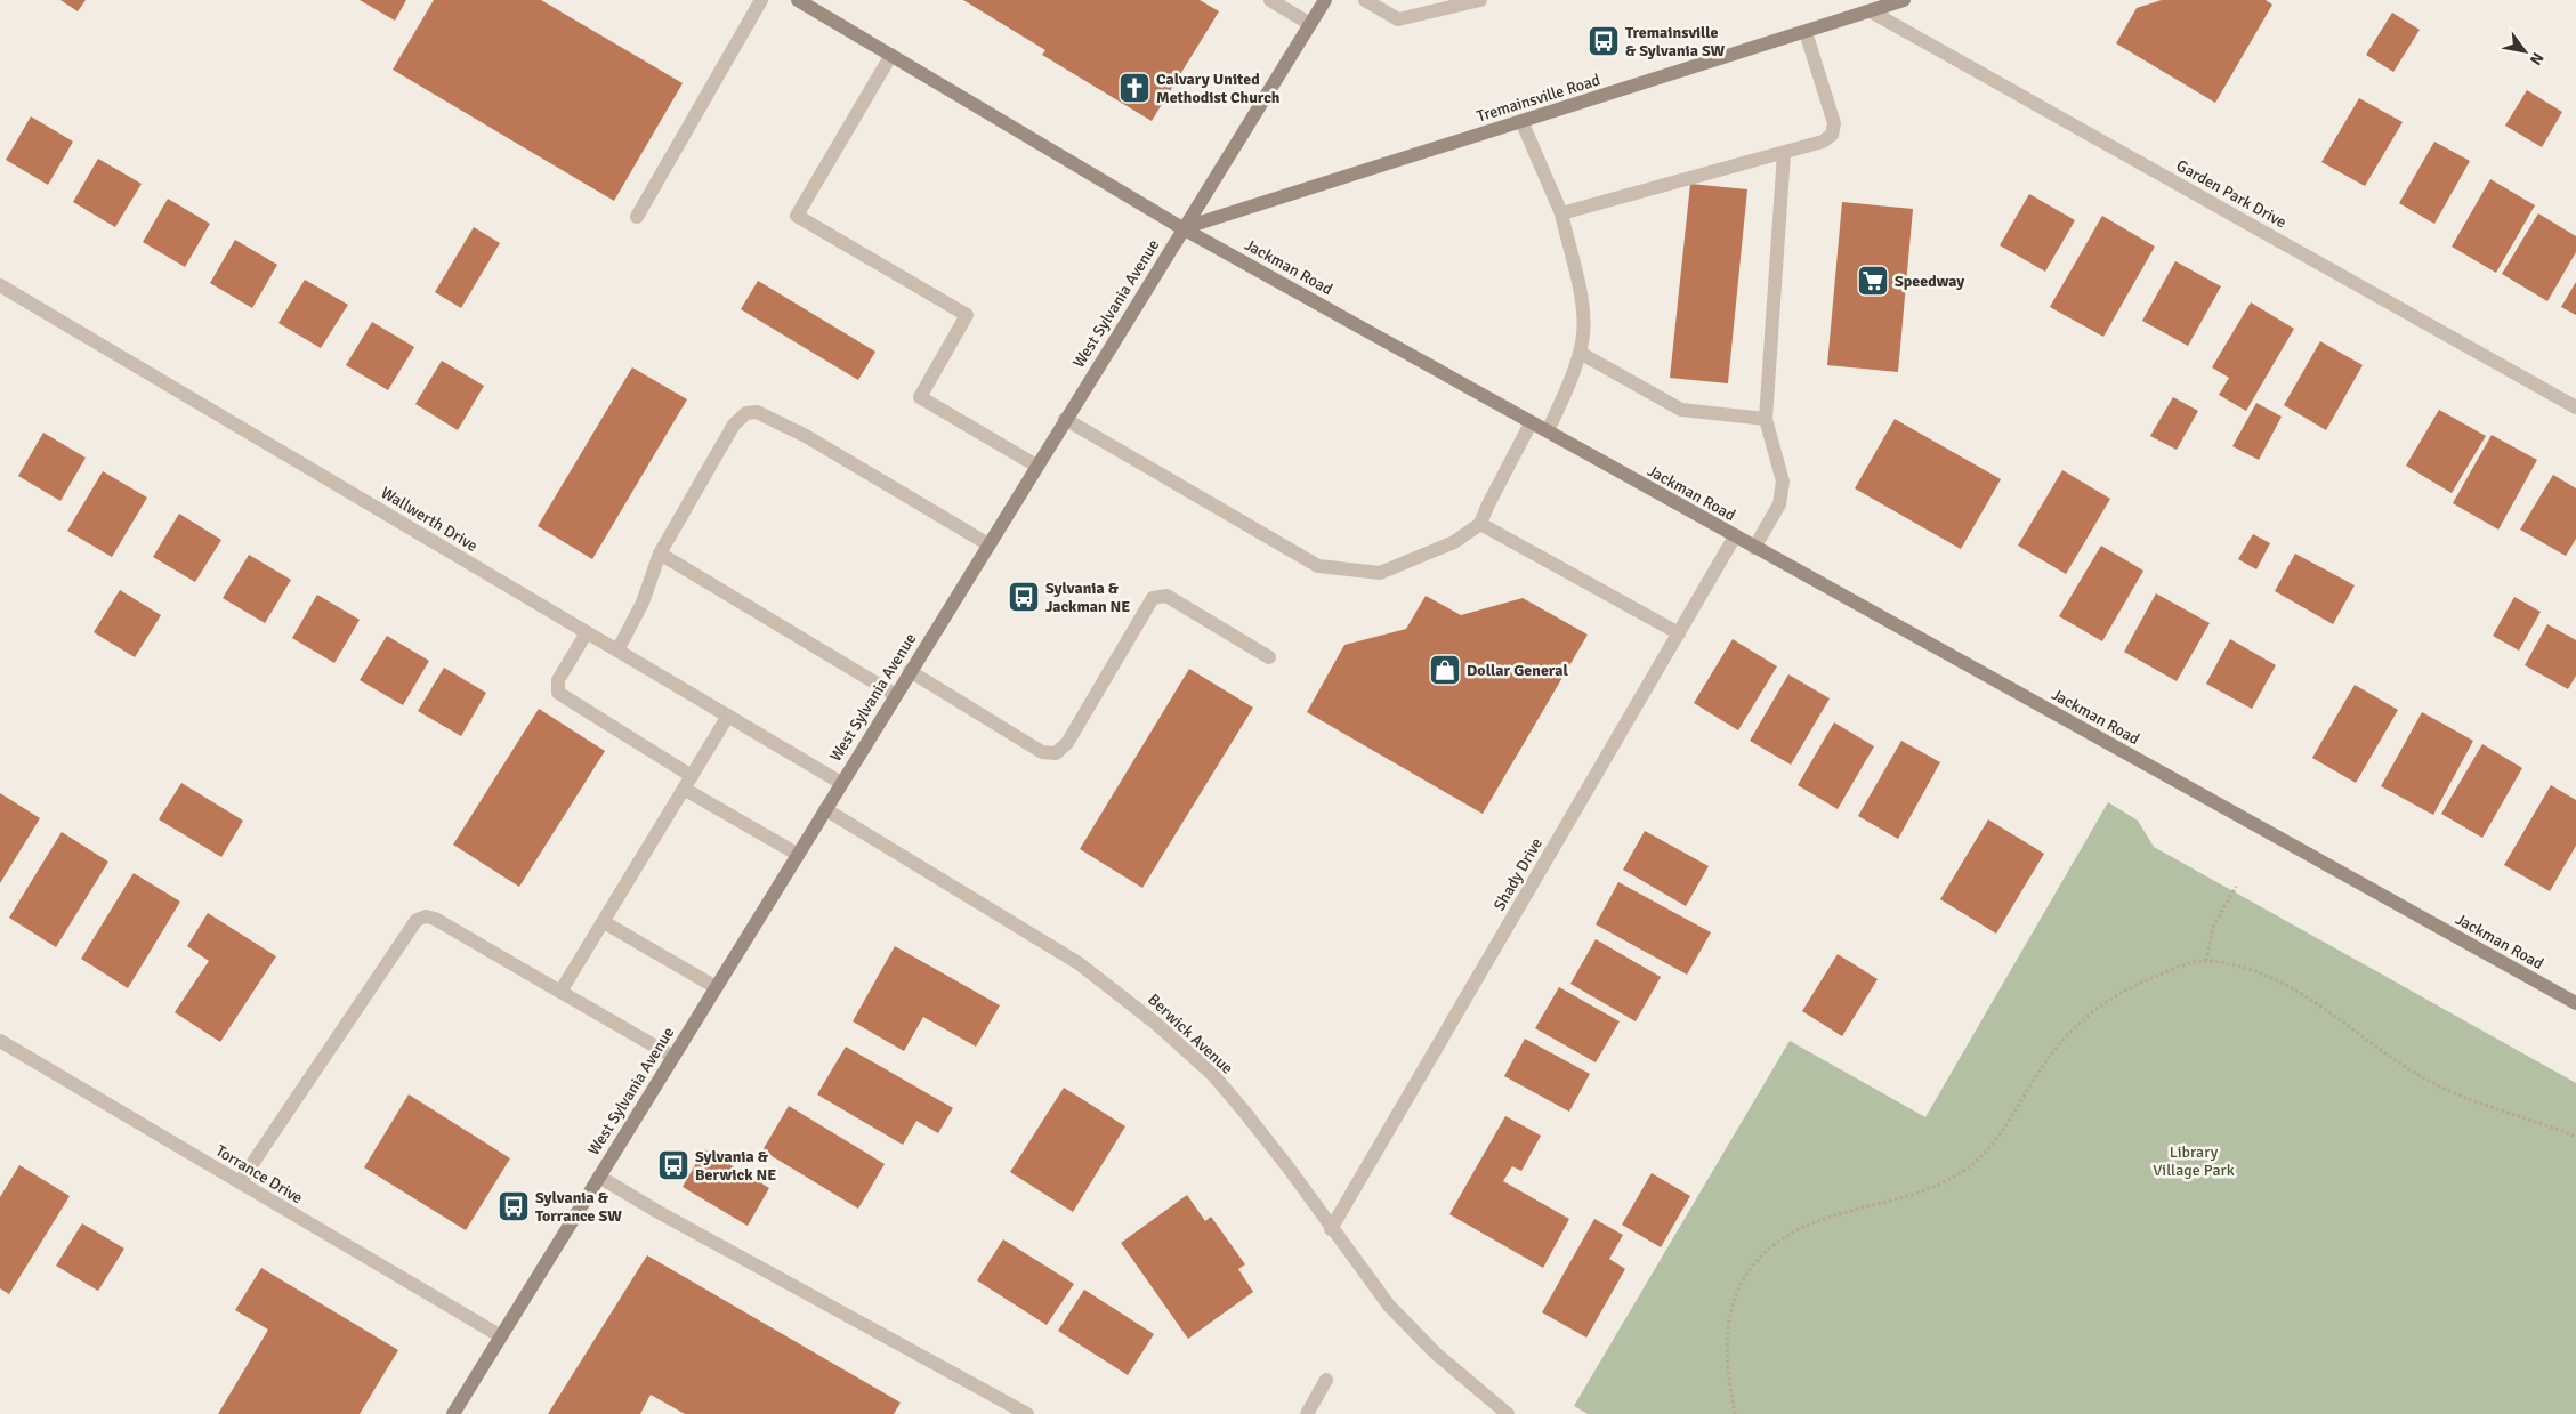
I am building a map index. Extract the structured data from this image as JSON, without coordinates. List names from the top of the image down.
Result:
{
  "streets": {
    "street": [
      "Tremainsville Road",
      "Garden Park Drive",
      "Jackman Road",
      "West Sylvania Avenue",
      "Wallwerth Drive",
      "Shady Drive",
      "Berwick Avenue",
      "Torrance Drive"
    ]
  },
  "crossings": [
    ["Tremainsville Road", "Garden Park Drive"],
    ["Tremainsville Road", "Jackman Road"],
    ["Tremainsville Road", "West Sylvania Avenue"],
    ["Jackman Road", "West Sylvania Avenue"],
    ["Jackman Road", "Shady Drive"],
    ["West Sylvania Avenue", "Wallwerth Drive"],
    ["West Sylvania Avenue", "Berwick Avenue"],
    ["West Sylvania Avenue", "Torrance Drive"],
    ["Shady Drive", "Berwick Avenue"]
  ],
  "parks": ["Library Village Park"],
  "places": {
    "bus stop": [
      "Tremainsville & Sylvania SW",
      "Sylvania & Jackman NE",
      "Sylvania & Berwick NE",
      "Sylvania & Torrance SW"
    ],
    "church": ["Calvary United Methodist Church"],
    "supermarket": ["Speedway"],
    "shop": ["Dollar General"]
  },
  "north": "bottom right"
}
